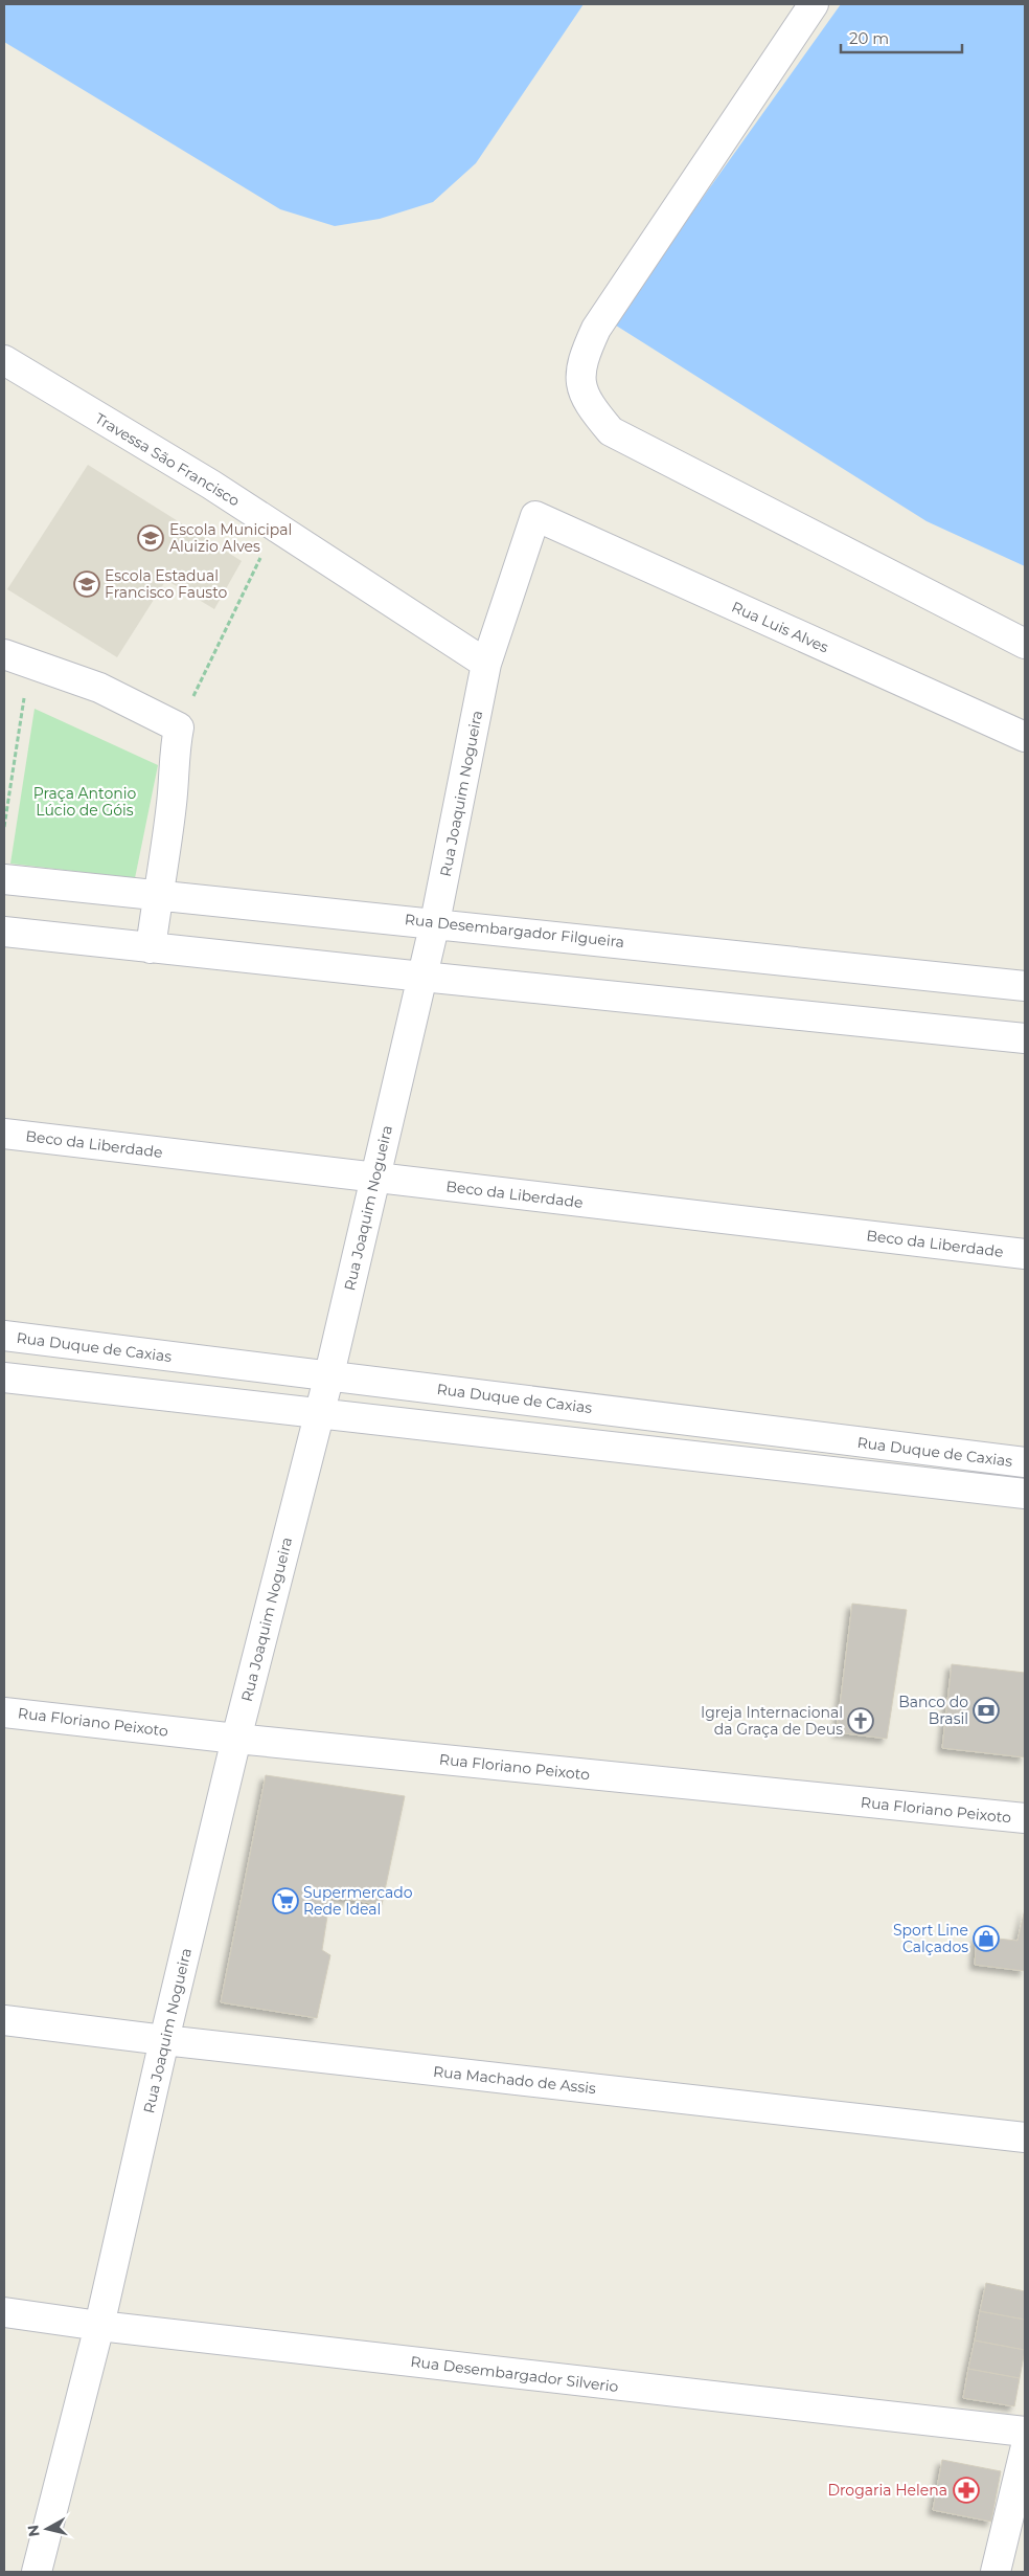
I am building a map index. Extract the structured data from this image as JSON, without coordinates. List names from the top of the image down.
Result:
{
  "streets": {
    "street": [
      "Travessa São Francisco",
      "Rua Luis Alves",
      "Rua Joaquim Nogueira",
      "Rua Desembargador Filgueira",
      "Beco da Liberdade",
      "Rua Duque de Caxias",
      "Rua Floriano Peixoto",
      "Rua Machado de Assis",
      "Rua Desembargador Silverio"
    ]
  },
  "crossings": [
    ["Travessa São Francisco", "Rua Joaquim Nogueira"],
    ["Rua Luis Alves", "Rua Joaquim Nogueira"],
    ["Rua Joaquim Nogueira", "Rua Desembargador Filgueira"],
    ["Rua Joaquim Nogueira", "Beco da Liberdade"],
    ["Rua Joaquim Nogueira", "Rua Duque de Caxias"],
    ["Rua Joaquim Nogueira", "Rua Floriano Peixoto"],
    ["Rua Joaquim Nogueira", "Rua Machado de Assis"],
    ["Rua Joaquim Nogueira", "Rua Desembargador Silverio"]
  ],
  "parks": ["Praça Antonio Lúcio de Góis"],
  "places": {
    "school or university": ["Escola Municipal Aluizio Alves", "Escola Estadual Francisco Fausto"],
    "bank": ["Banco do Brasil"],
    "church": ["Igreja Internacional da Graça de Deus"],
    "supermarket": ["Supermercado Rede Ideal"],
    "shop": ["Sport Line Calçados"],
    "pharmacy": ["Drogaria Helena"]
  },
  "scale_bar": "20 m",
  "north": "left"
}
